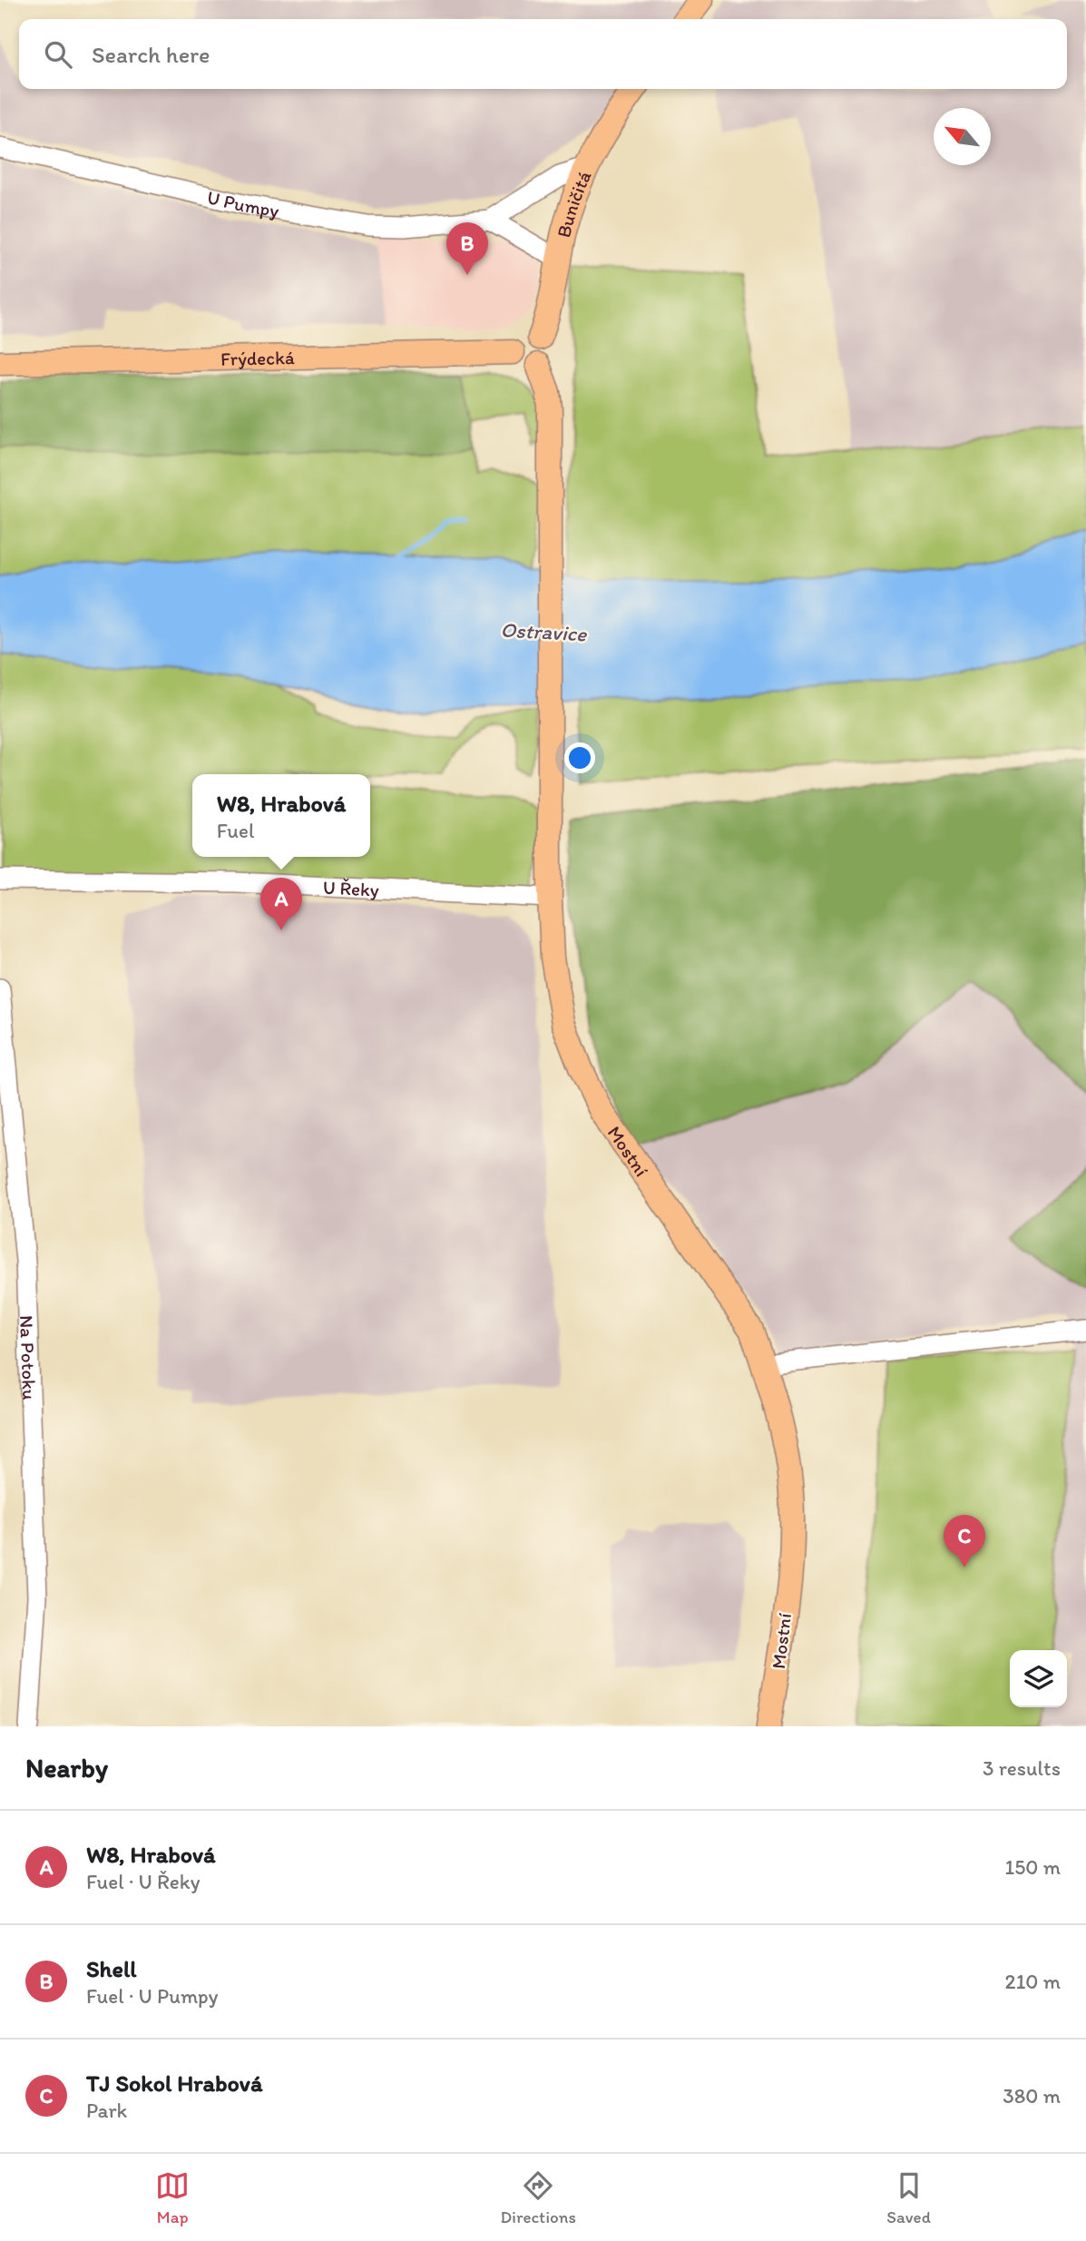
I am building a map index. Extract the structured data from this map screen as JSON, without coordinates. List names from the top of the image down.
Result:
{
  "streets": {
    "main road": ["Buničitá", "Frýdecká", "Mostní"],
    "street": ["U Pumpy", "U Řeky", "Na Potoku"]
  },
  "crossings": [
    ["U Pumpy", "Buničitá"],
    ["Buničitá", "Frýdecká"],
    ["Buničitá", "Mostní"],
    ["Frýdecká", "Mostní"],
    ["U Řeky", "Mostní"]
  ],
  "water": ["Ostravice"],
  "north": "top left",
  "page": {
    "search": "Search here",
    "pins": ["B", "A", "C"],
    "popup": ["W8, Hrabová", "Fuel"],
    "heading": ["Nearby", "3 results"],
    "list": [
      {
        "mark": "A",
        "name": "W8, Hrabová",
        "note": "Fuel · U Řeky",
        "value": "150 m"
      },
      {
        "mark": "B",
        "name": "Shell",
        "note": "Fuel · U Pumpy",
        "value": "210 m"
      },
      {
        "mark": "C",
        "name": "TJ Sokol Hrabová",
        "note": "Park",
        "value": "380 m"
      }
    ],
    "nav": ["Map", "Directions", "Saved"]
  }
}
